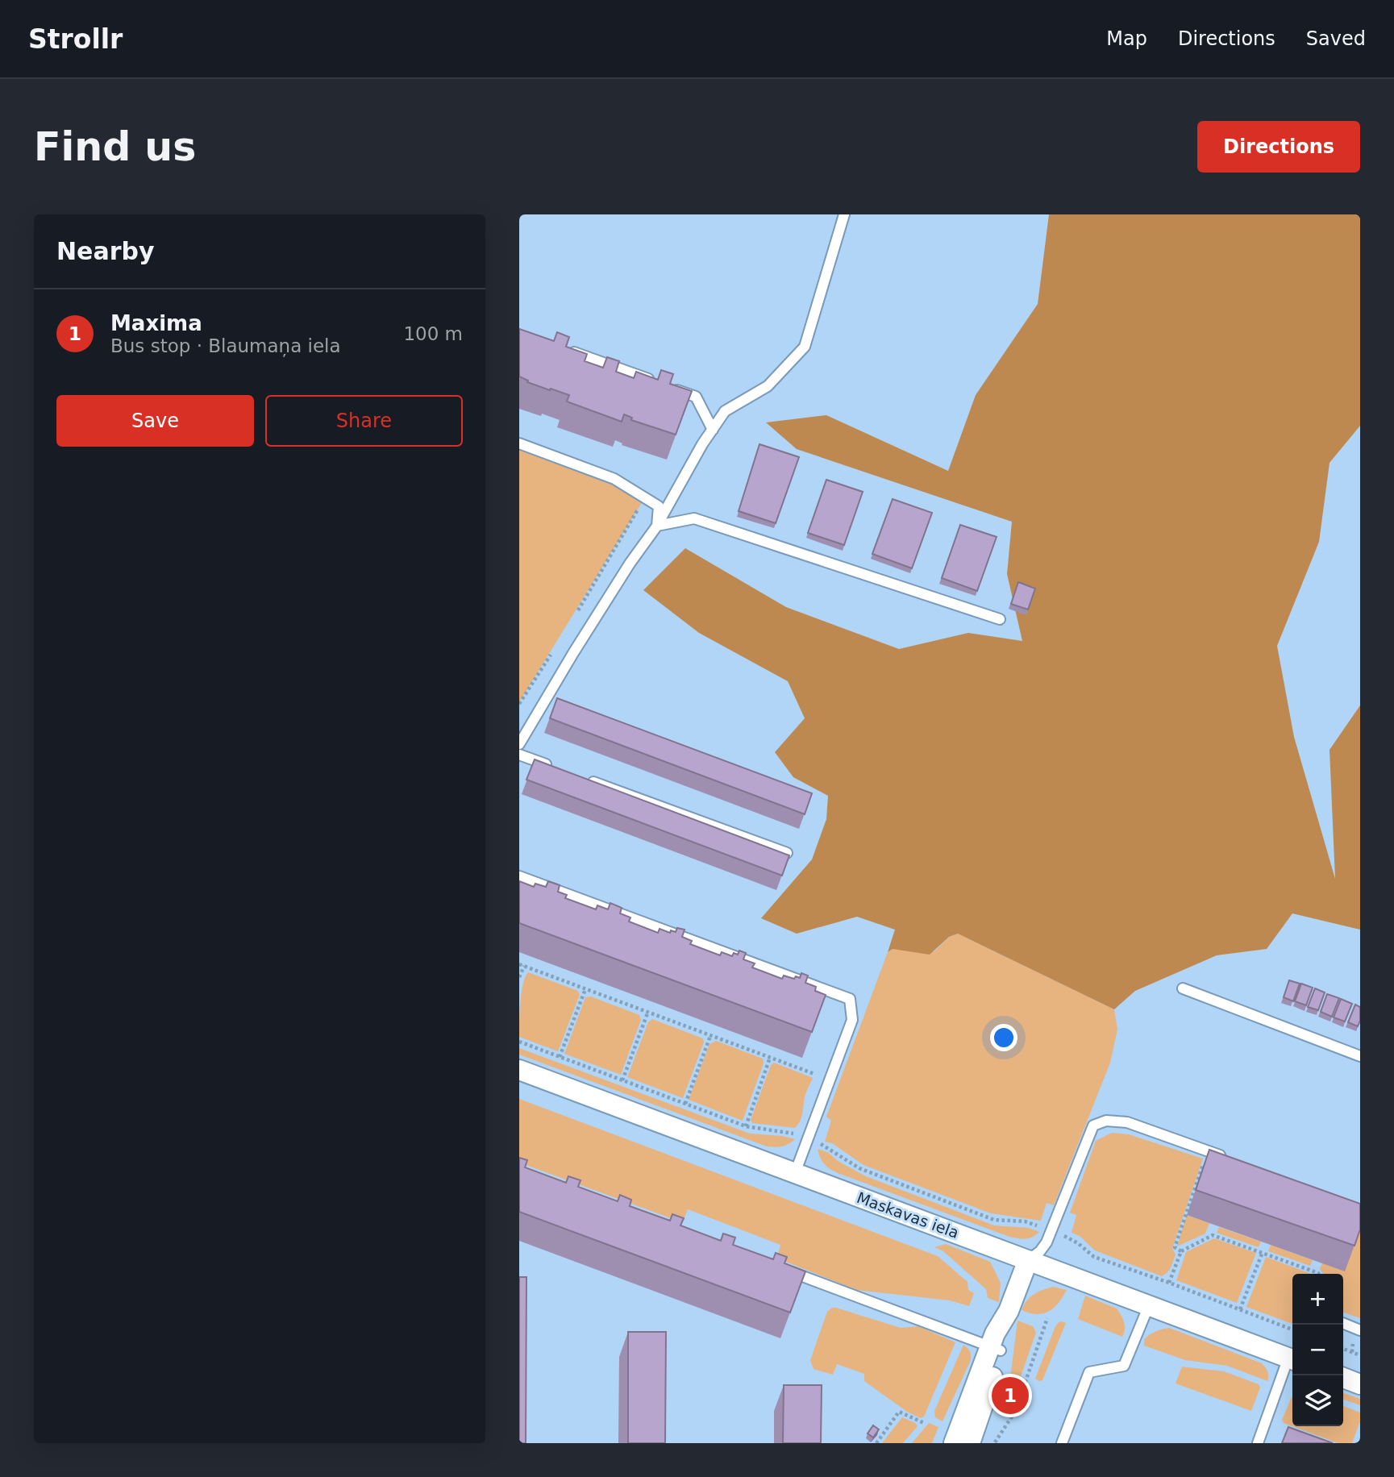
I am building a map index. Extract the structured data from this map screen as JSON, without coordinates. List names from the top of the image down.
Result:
{
  "streets": {
    "street": ["Maskavas iela"]
  },
  "page": {
    "header": "Strollr",
    "nav": ["Map", "Directions", "Saved"],
    "buttons": [
      "Directions",
      ["Save", "Share"]
    ],
    "title": "Find us",
    "heading": "Nearby",
    "list": [
      {
        "mark": "1",
        "name": "Maxima",
        "note": "Bus stop · Blaumaņa iela",
        "value": "100 m"
      }
    ],
    "map_buttons": ["+", "−"],
    "pins": "1"
  }
}
